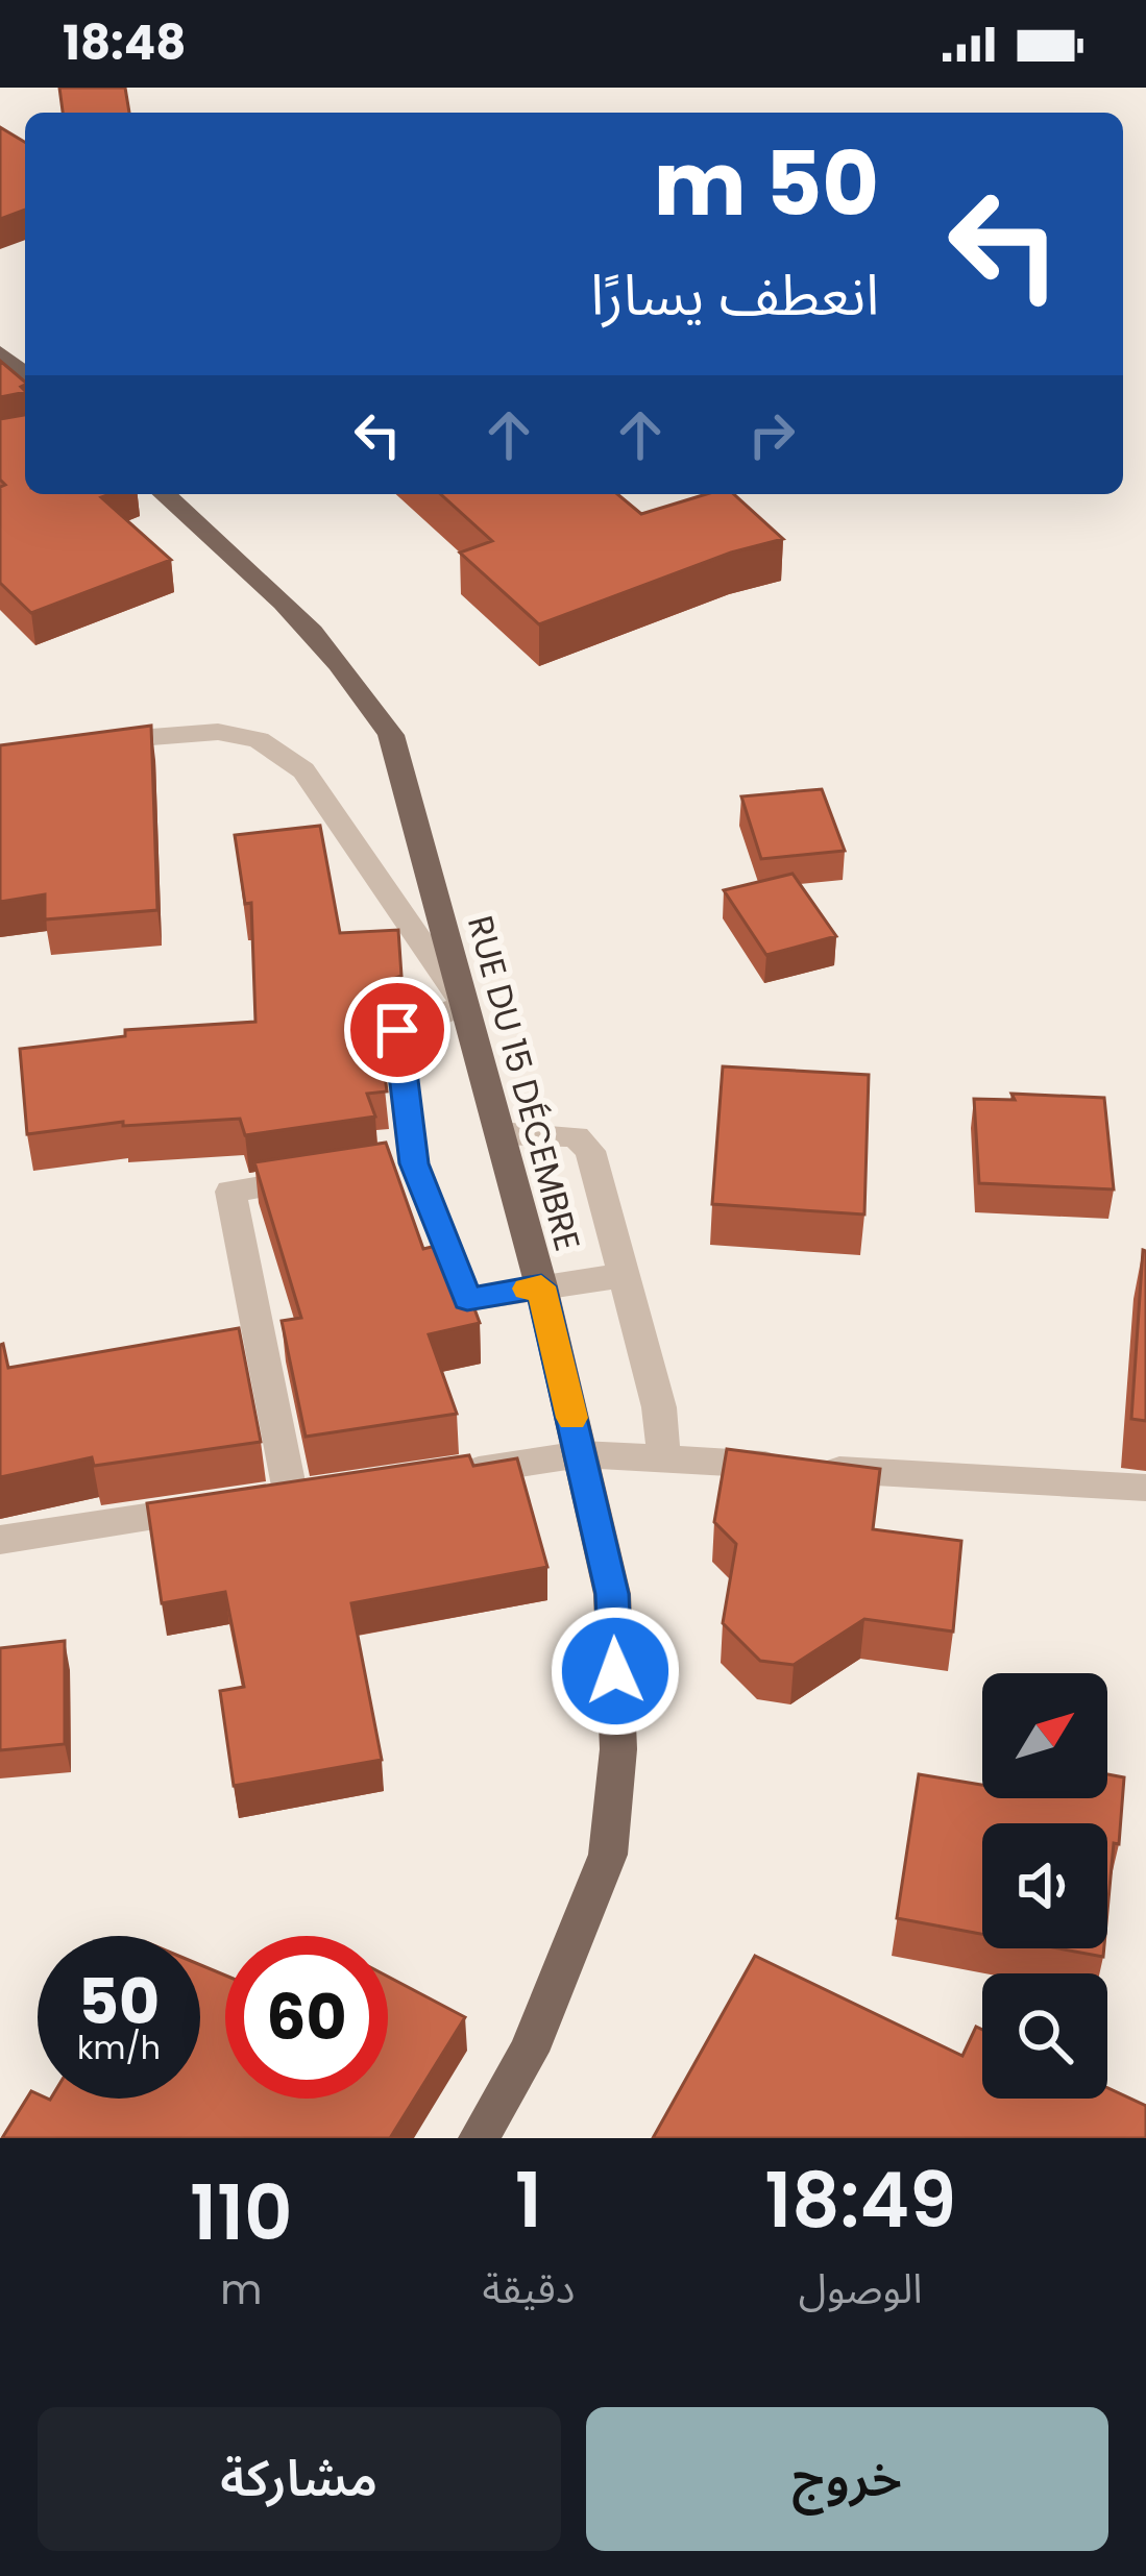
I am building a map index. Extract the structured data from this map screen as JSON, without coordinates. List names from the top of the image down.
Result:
{
  "streets": {
    "main road": ["RUE DU 15 DÉCEMBRE"]
  },
  "north": "top right",
  "page": {
    "status": "18:48",
    "turn": ["50 m", "انعطف يسارًا"],
    "speed": "50 km/h",
    "limit": "60",
    "eta": [
      "18:49",
      "الوصول",
      "1",
      "دقيقة",
      "110",
      "m"
    ],
    "buttons": ["خروج", "مشاركة"]
  }
}
